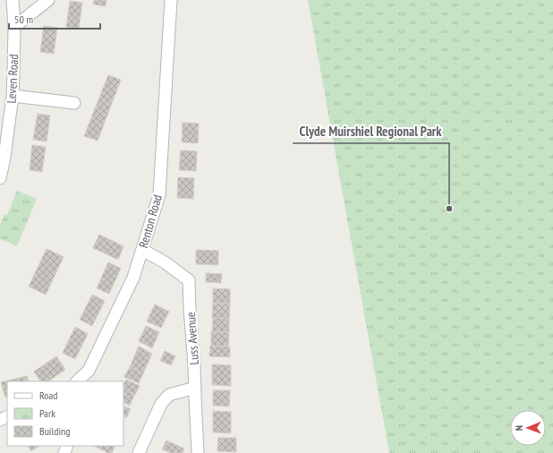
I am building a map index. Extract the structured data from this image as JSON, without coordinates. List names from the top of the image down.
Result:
{
  "streets": {
    "street": ["Leven Road", "Renton Road", "Luss Avenue"]
  },
  "crossings": [
    ["Renton Road", "Luss Avenue"]
  ],
  "places": ["Clyde Muirshiel Regional Park"],
  "legend": ["Road", "Park", "Building"],
  "scale_bar": "50 m",
  "north": "left"
}
